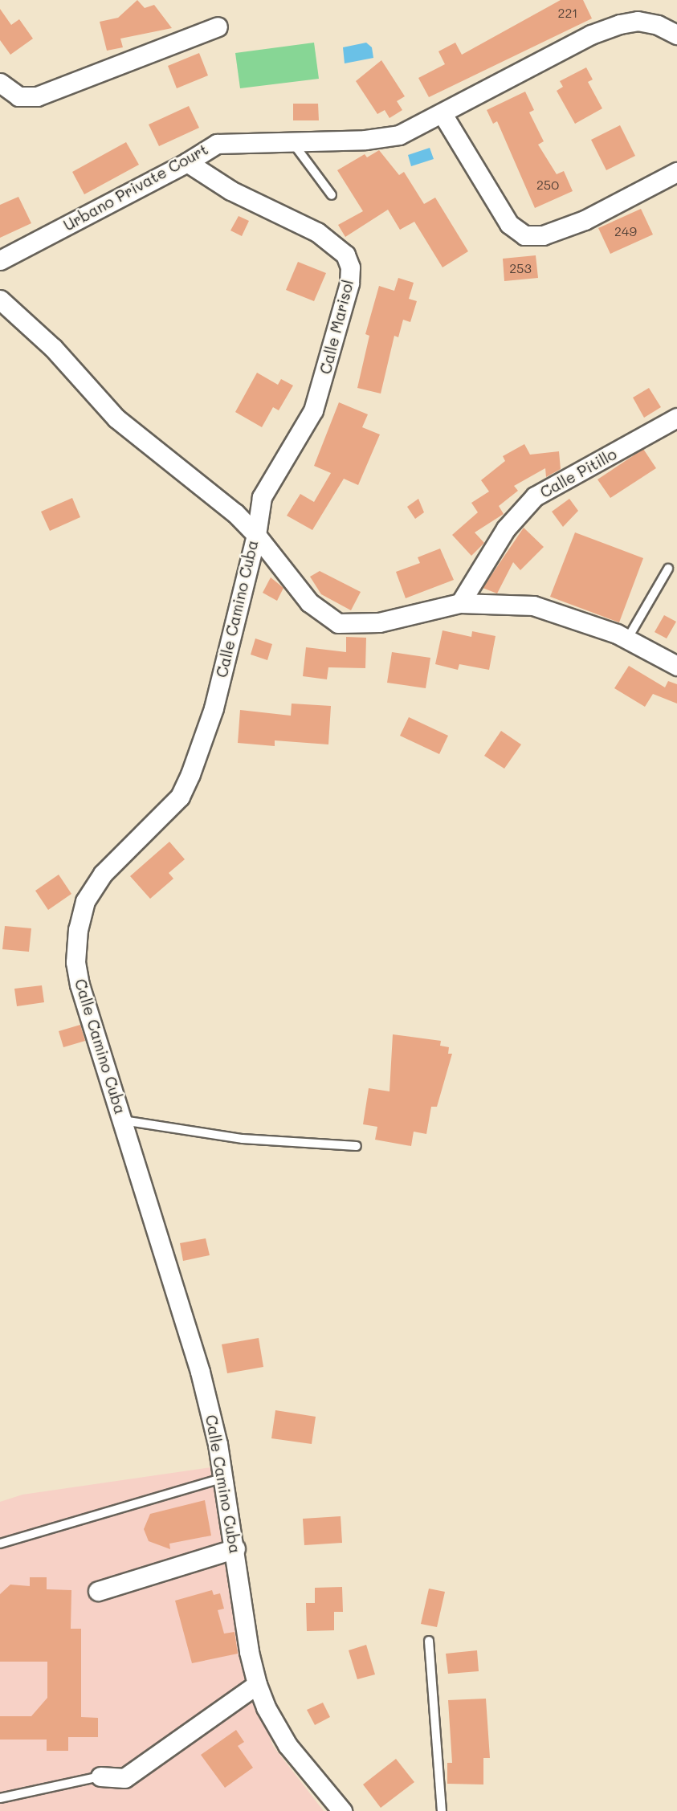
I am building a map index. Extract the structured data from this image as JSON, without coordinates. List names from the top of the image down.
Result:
{
  "streets": {
    "street": [
      "Urbano Private Court",
      "Calle Marisol",
      "Calle Pitillo",
      "Calle Camino Cuba"
    ]
  },
  "crossings": [
    ["Urbano Private Court", "Calle Marisol"],
    ["Calle Marisol", "Calle Camino Cuba"]
  ],
  "house_numbers": [
    "221",
    "250",
    "249",
    "253"
  ]
}
